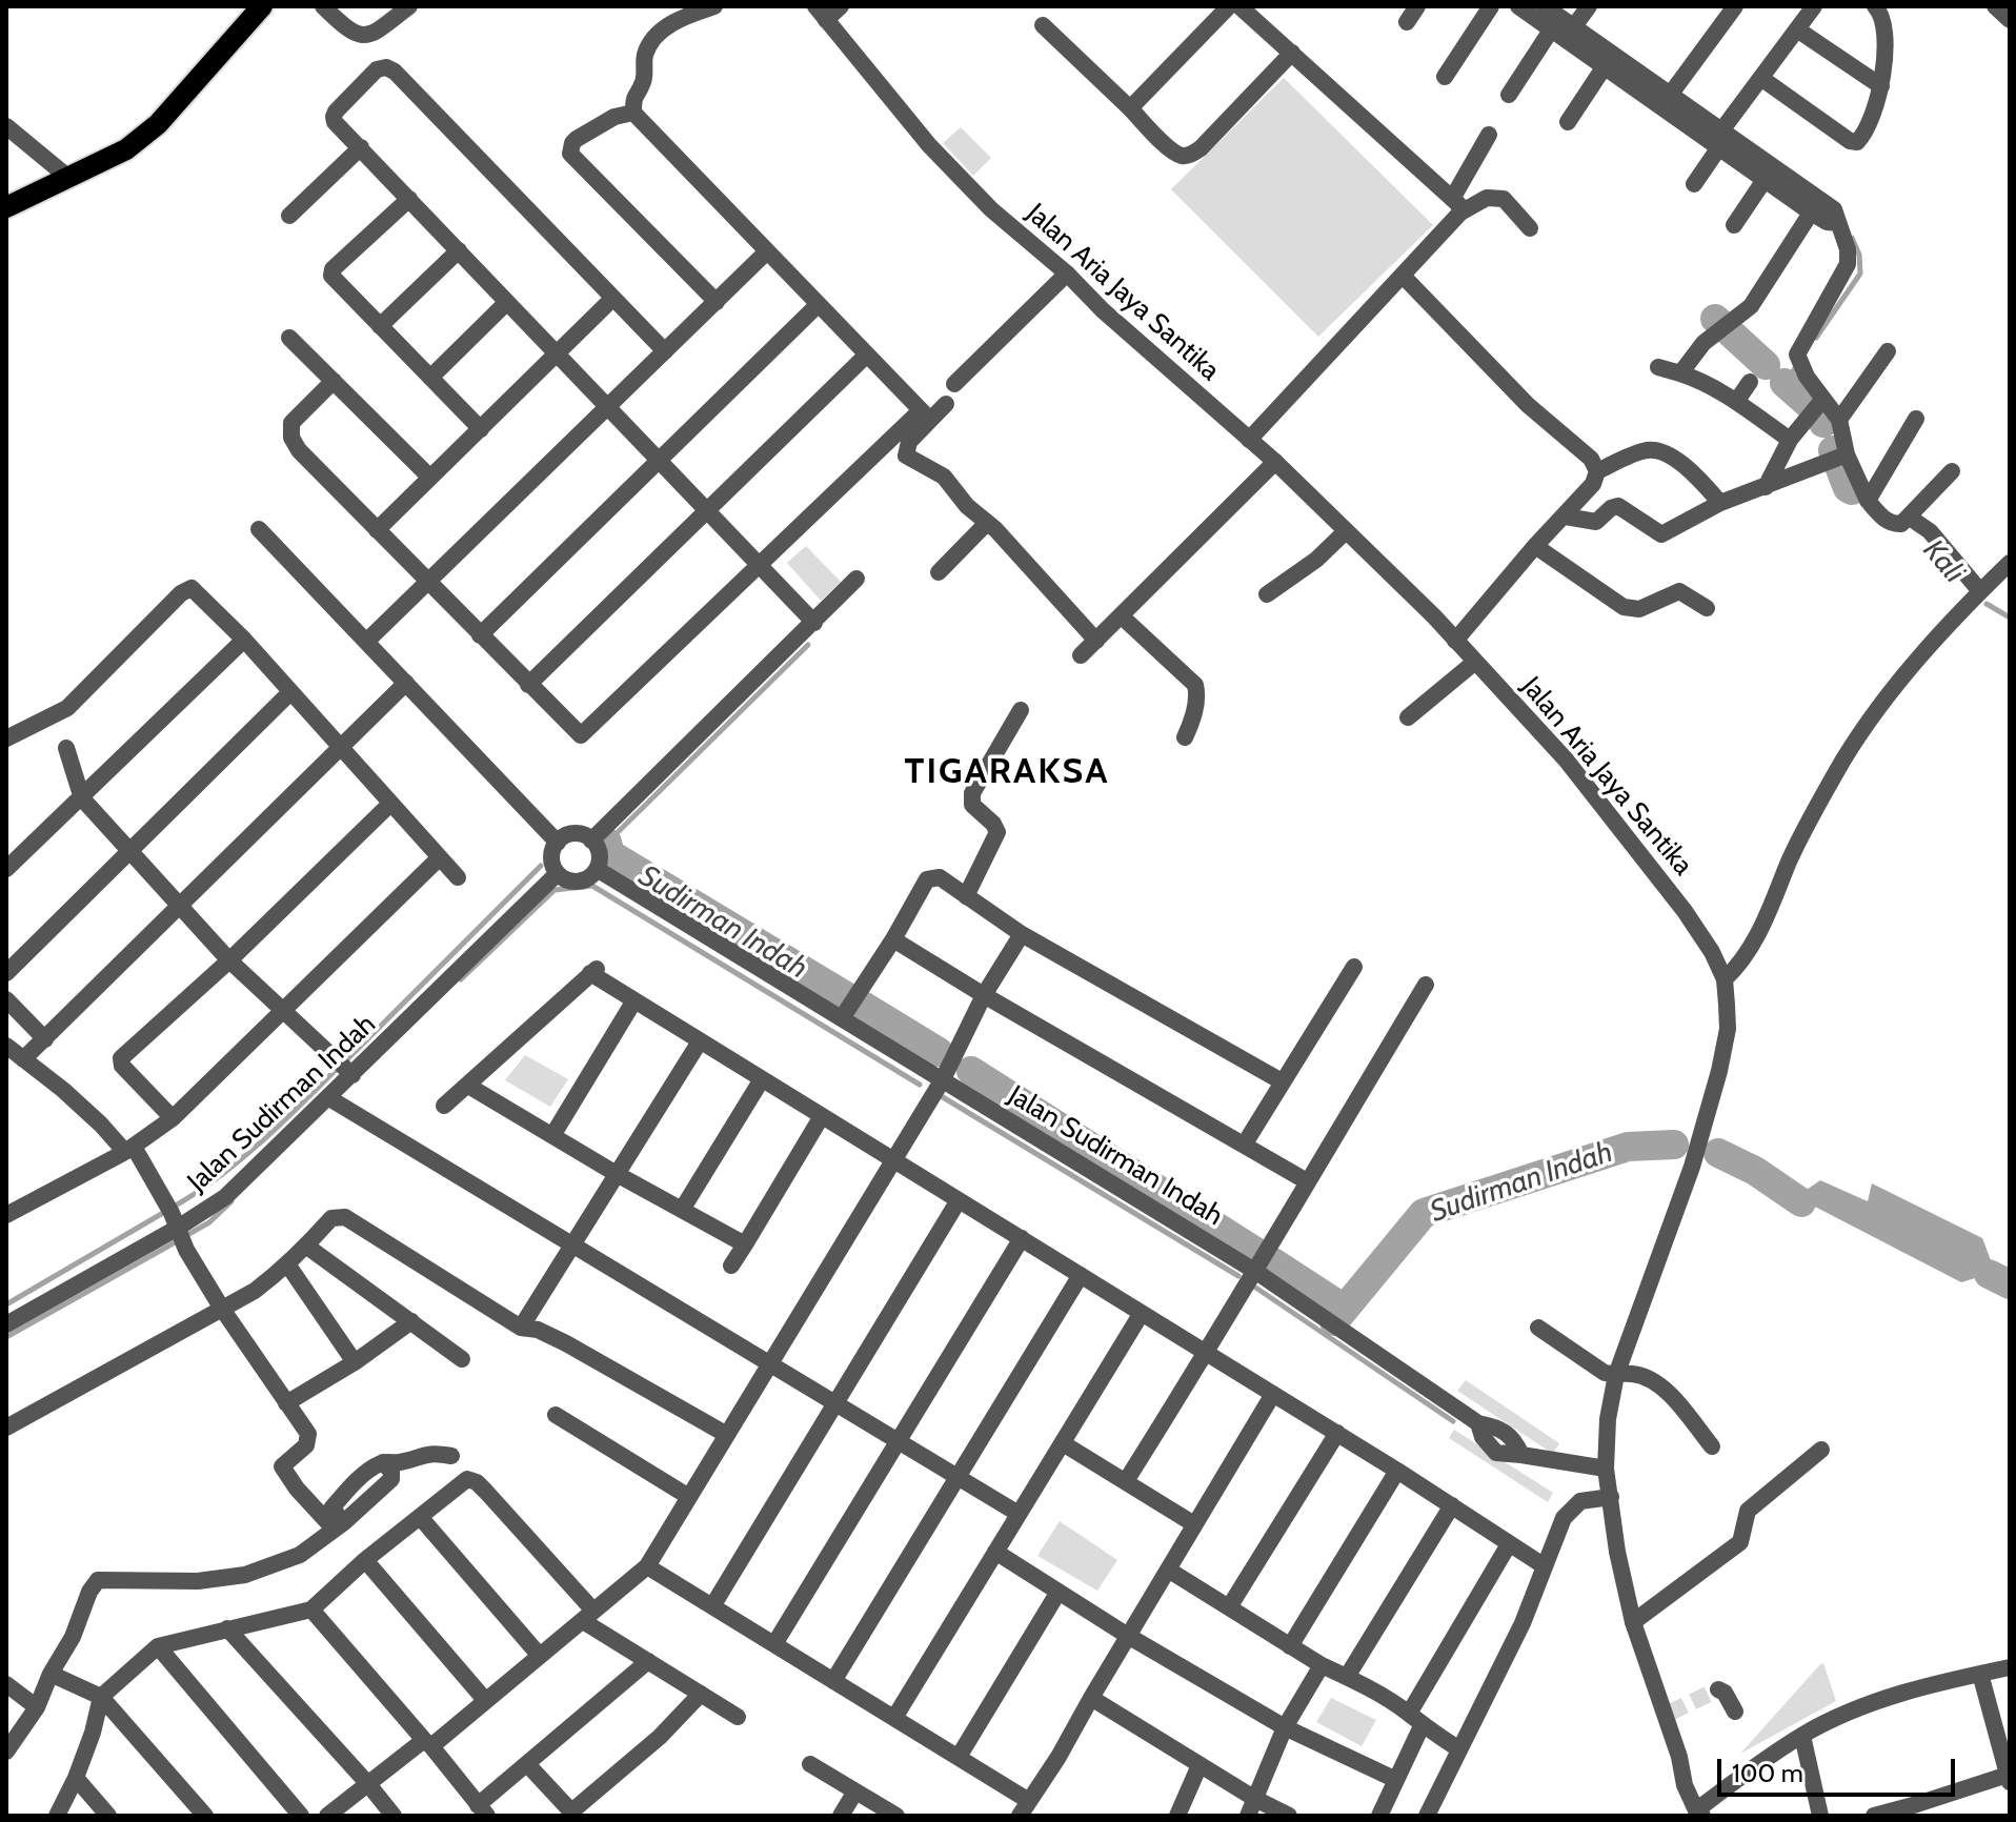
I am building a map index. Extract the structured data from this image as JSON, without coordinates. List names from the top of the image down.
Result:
{
  "streets": {
    "street": ["Jalan Aria Jaya Santika", "Jalan Sudirman Indah"]
  },
  "crossings": [
    ["Jalan Aria Jaya Santika", "Jalan Sudirman Indah"]
  ],
  "districts": ["TIGARAKSA"],
  "water": ["Kali", "Sudirman Indah"],
  "scale_bar": "100 m"
}
